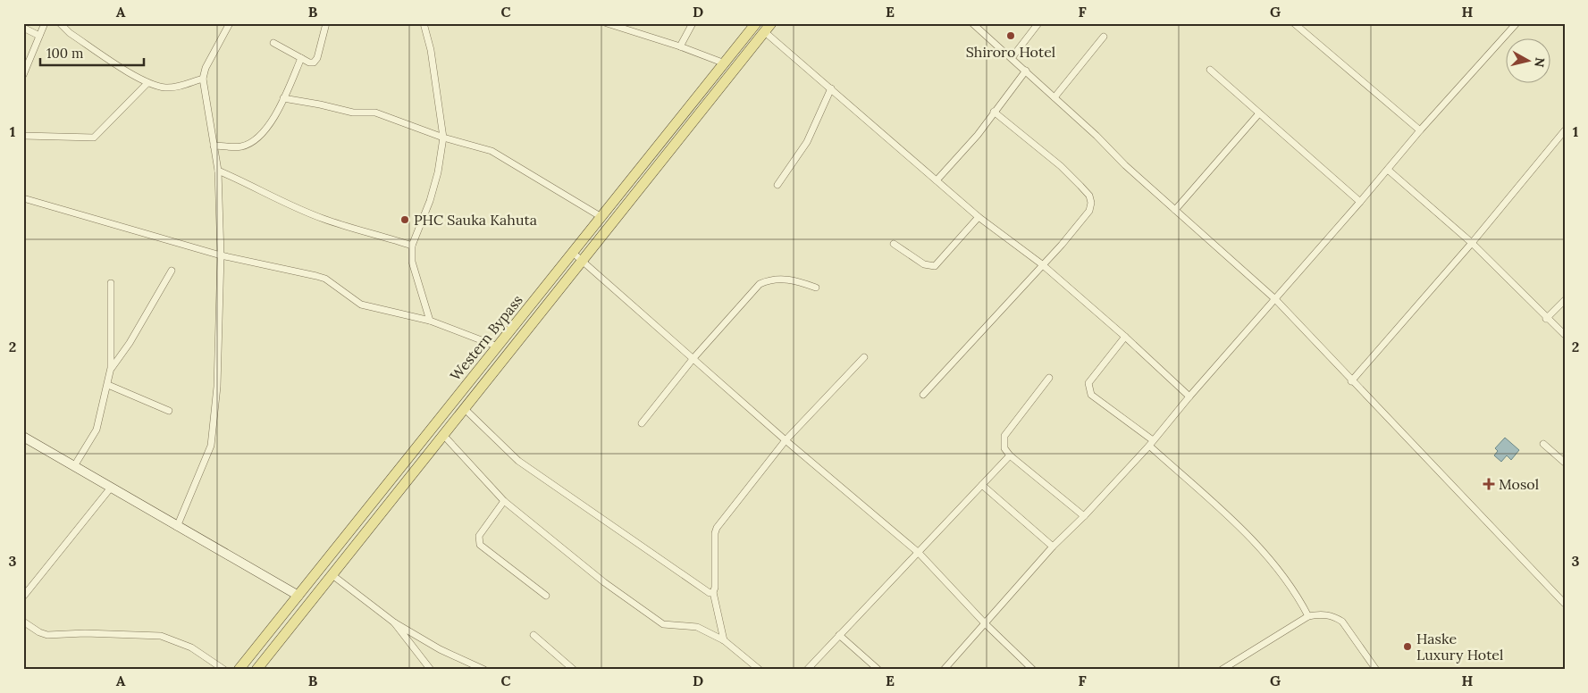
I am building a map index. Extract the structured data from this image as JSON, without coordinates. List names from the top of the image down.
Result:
{
  "streets": {
    "main road": ["Western Bypass"]
  },
  "places": {
    "other": ["Shiroro Hotel", "PHC Sauka Kahuta", "Haske Luxury Hotel"],
    "health": ["Mosol"]
  },
  "scale_bar": "100 m",
  "north": "right",
  "grid": {
    "columns": [
      "A",
      "B",
      "C",
      "D",
      "E",
      "F",
      "G",
      "H"
    ],
    "rows": ["1", "2", "3"]
  }
}
